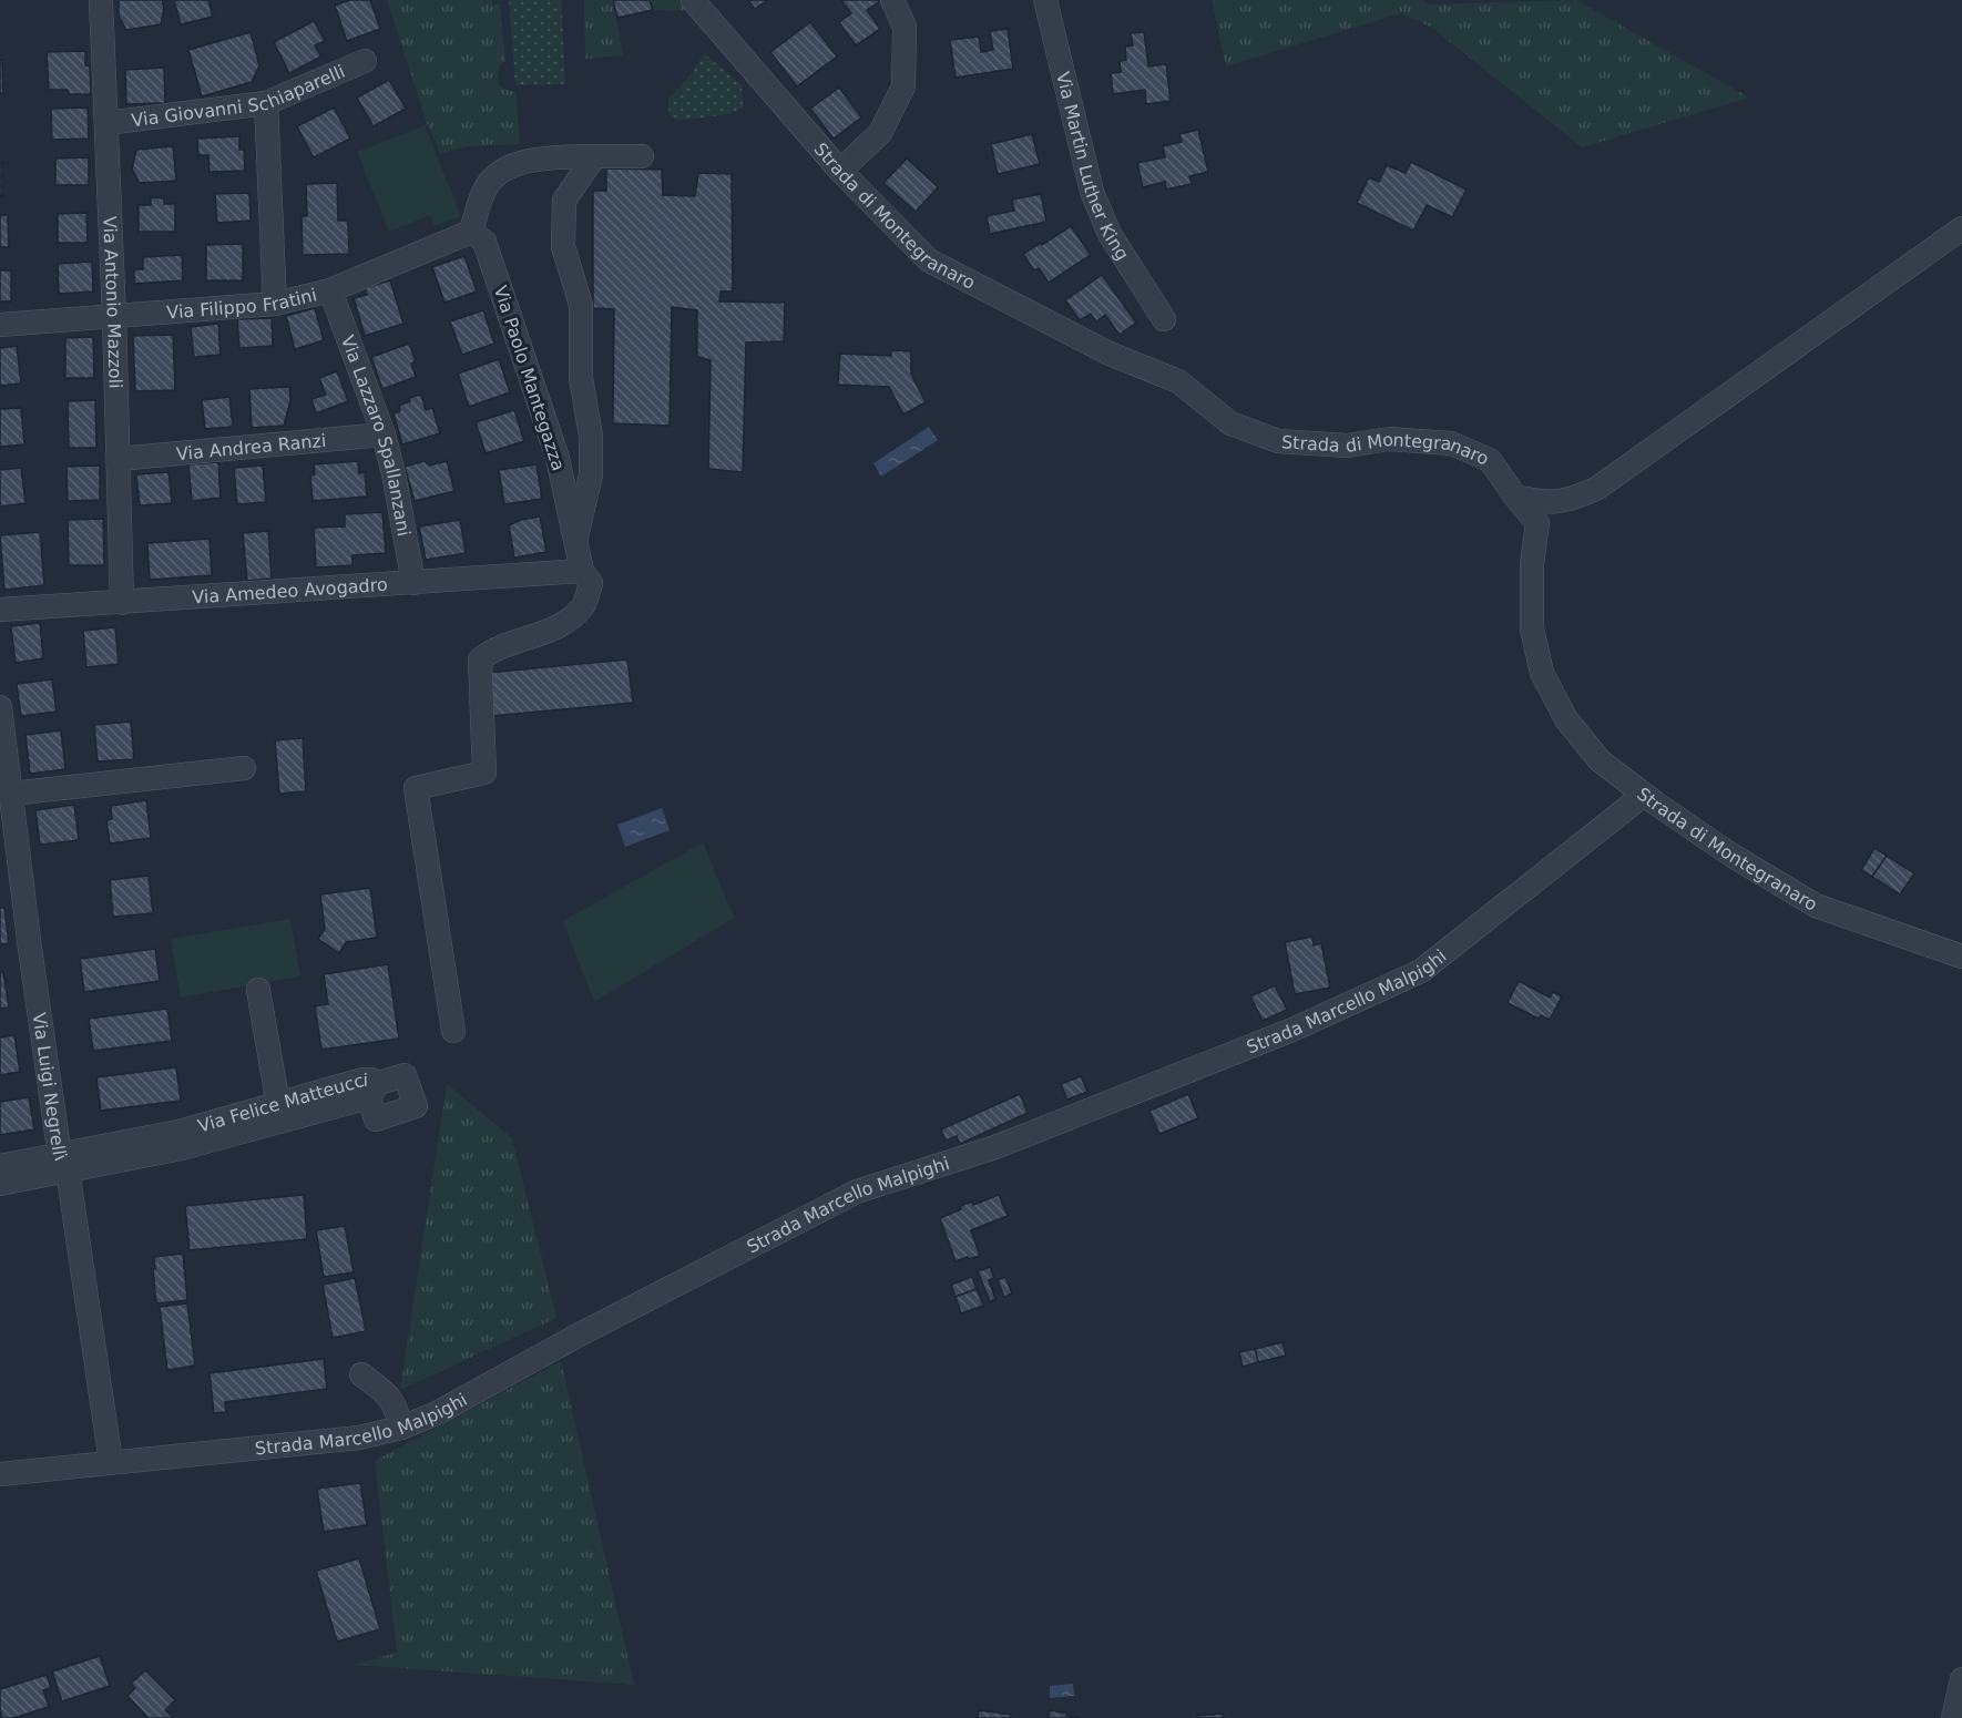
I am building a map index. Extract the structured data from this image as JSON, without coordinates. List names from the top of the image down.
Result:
{
  "streets": {
    "street": [
      "Via Giovanni Schiaparelli",
      "Via Martin Luther King",
      "Strada di Montegranaro",
      "Via Antonio Mazzoli",
      "Via Filippo Fratini",
      "Via Paolo Mantegazza",
      "Via Lazzaro Spallanzani",
      "Via Andrea Ranzi",
      "Via Amedeo Avogadro",
      "Strada Marcello Malpighi",
      "Via Luigi Negrelli",
      "Via Felice Matteucci"
    ]
  },
  "crossings": [
    ["Via Giovanni Schiaparelli", "Via Antonio Mazzoli"],
    ["Strada di Montegranaro", "Strada Marcello Malpighi"],
    ["Via Antonio Mazzoli", "Via Filippo Fratini"],
    ["Via Antonio Mazzoli", "Via Andrea Ranzi"],
    ["Via Antonio Mazzoli", "Via Amedeo Avogadro"],
    ["Via Filippo Fratini", "Via Paolo Mantegazza"],
    ["Via Filippo Fratini", "Via Lazzaro Spallanzani"],
    ["Via Paolo Mantegazza", "Via Amedeo Avogadro"],
    ["Via Lazzaro Spallanzani", "Via Andrea Ranzi"],
    ["Via Lazzaro Spallanzani", "Via Amedeo Avogadro"],
    ["Strada Marcello Malpighi", "Via Luigi Negrelli"],
    ["Via Luigi Negrelli", "Via Felice Matteucci"]
  ]
}
